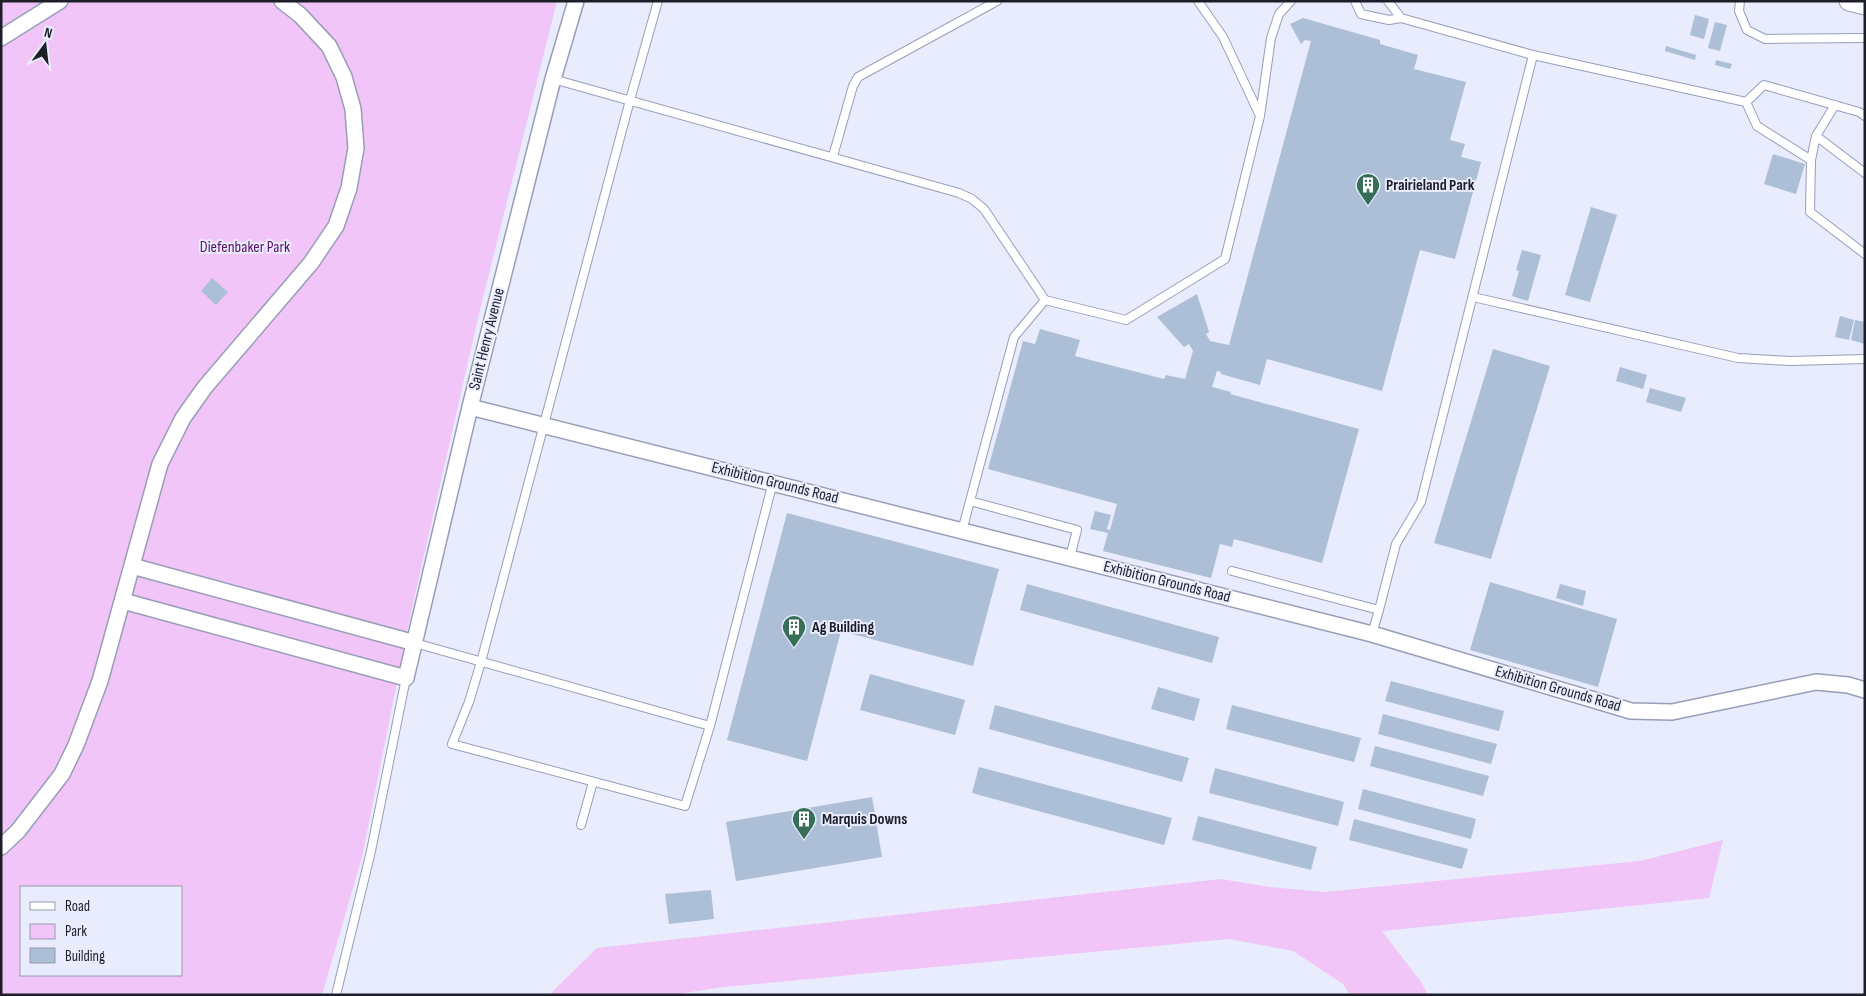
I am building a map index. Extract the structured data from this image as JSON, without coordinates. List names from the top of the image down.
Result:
{
  "streets": {
    "street": ["Saint Henry Avenue", "Exhibition Grounds Road"]
  },
  "crossings": [
    ["Saint Henry Avenue", "Exhibition Grounds Road"]
  ],
  "parks": ["Diefenbaker Park"],
  "places": {
    "building": ["Prairieland Park", "Ag Building", "Marquis Downs"]
  },
  "legend": ["Road", "Park", "Building"],
  "north": "top"
}
